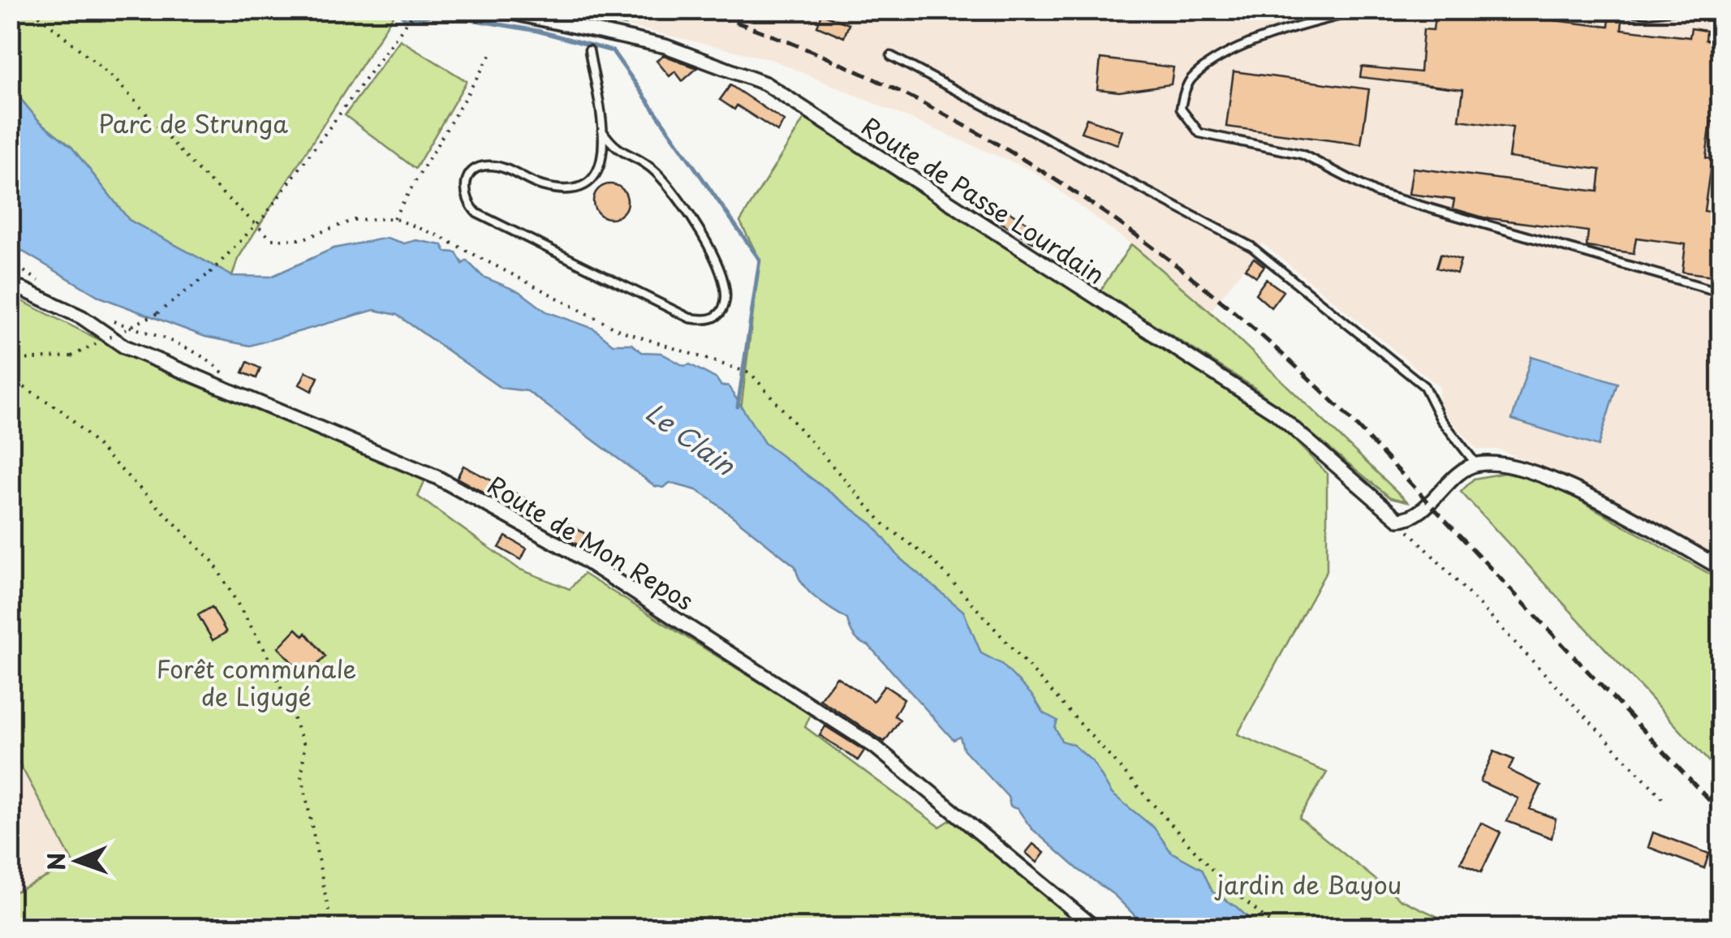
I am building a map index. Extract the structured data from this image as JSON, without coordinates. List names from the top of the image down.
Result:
{
  "streets": {
    "street": ["Route de Passe Lourdain", "Route de Mon Repos"]
  },
  "water": ["Le Clain"],
  "parks": ["Parc de Strunga", "Forêt communale de Ligugé", "jardin de Bayou"],
  "north": "left"
}
